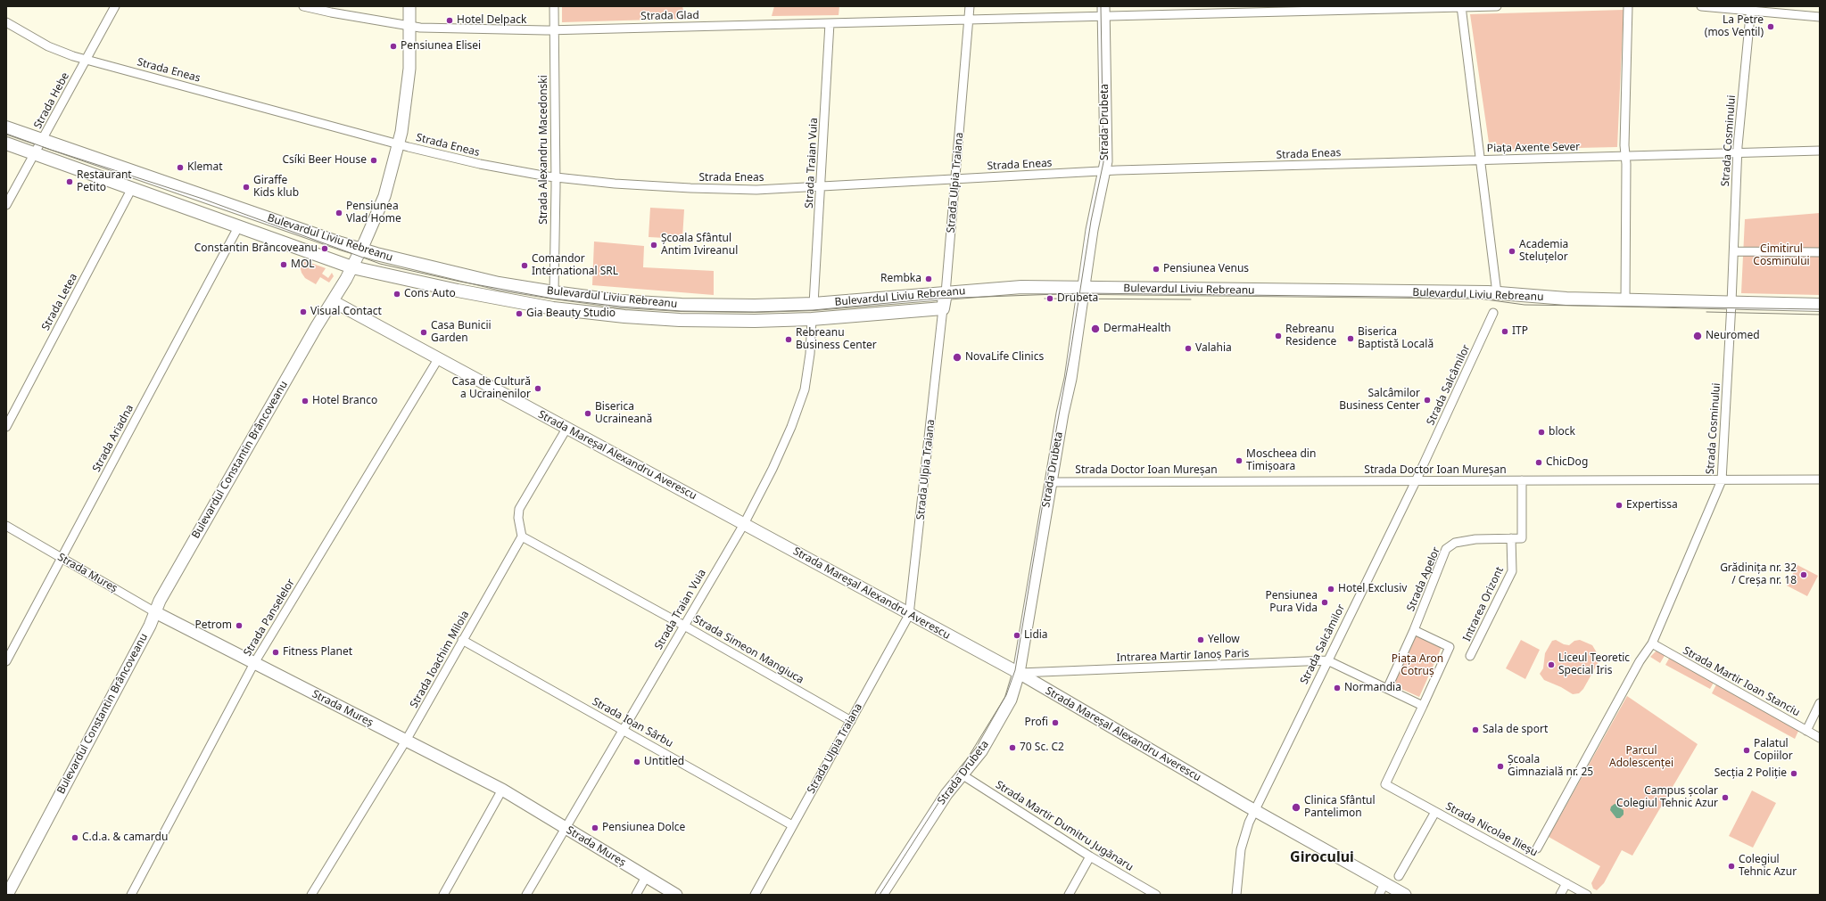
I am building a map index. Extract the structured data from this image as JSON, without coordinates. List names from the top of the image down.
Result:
{
  "streets": {
    "main road": ["Strada Ulpia Traiana", "Bulevardul Liviu Rebreanu"],
    "street": [
      "Strada Glad",
      "Strada Eneas",
      "Strada Hebe",
      "Strada Drubeta",
      "Strada Cosminului",
      "Piața Axente Sever",
      "Strada Alexandru Macedonski",
      "Strada Traian Vuia",
      "Strada Letea",
      "Strada Salcâmilor",
      "Strada Ariadna",
      "Strada Mareșal Alexandru Averescu",
      "Bulevardul Constantin Brâncoveanu",
      "Strada Doctor Ioan Mureșan",
      "Strada Mureș",
      "Strada Apelor",
      "Intrarea Orizont",
      "Strada Panselelor",
      "Strada Simeon Mangiuca",
      "Intrarea Martir Ianoș Paris",
      "Strada Ioachim Miloia",
      "Strada Martir Ioan Stanciu",
      "Strada Ioan Sârbu",
      "Strada Martir Dumitru Jugănaru",
      "Strada Nicolae Ilieșu"
    ]
  },
  "crossings": [
    ["Strada Glad", "Strada Drubeta"],
    ["Strada Glad", "Piața Axente Sever"],
    ["Strada Glad", "Strada Alexandru Macedonski"],
    ["Strada Glad", "Strada Traian Vuia"],
    ["Strada Glad", "Strada Ulpia Traiana"],
    ["Strada Glad", "Bulevardul Constantin Brâncoveanu"],
    ["Strada Eneas", "Strada Hebe"],
    ["Strada Eneas", "Strada Drubeta"],
    ["Strada Eneas", "Piața Axente Sever"],
    ["Strada Eneas", "Strada Alexandru Macedonski"],
    ["Strada Eneas", "Strada Traian Vuia"],
    ["Strada Eneas", "Strada Ulpia Traiana"],
    ["Strada Eneas", "Bulevardul Constantin Brâncoveanu"],
    ["Strada Hebe", "Bulevardul Liviu Rebreanu"],
    ["Strada Drubeta", "Bulevardul Liviu Rebreanu"],
    ["Strada Drubeta", "Strada Mareșal Alexandru Averescu"],
    ["Strada Drubeta", "Strada Doctor Ioan Mureșan"],
    ["Strada Drubeta", "Intrarea Martir Ianoș Paris"],
    ["Strada Drubeta", "Strada Martir Dumitru Jugănaru"],
    ["Strada Cosminului", "Piața Axente Sever"],
    ["Strada Cosminului", "Bulevardul Liviu Rebreanu"],
    ["Strada Cosminului", "Strada Doctor Ioan Mureșan"],
    ["Strada Cosminului", "Strada Martir Ioan Stanciu"],
    ["Strada Alexandru Macedonski", "Bulevardul Liviu Rebreanu"],
    ["Strada Traian Vuia", "Bulevardul Liviu Rebreanu"],
    ["Strada Traian Vuia", "Strada Mareșal Alexandru Averescu"],
    ["Strada Traian Vuia", "Strada Mureș"],
    ["Strada Traian Vuia", "Strada Simeon Mangiuca"],
    ["Strada Traian Vuia", "Strada Ioan Sârbu"],
    ["Strada Ulpia Traiana", "Bulevardul Liviu Rebreanu"],
    ["Strada Ulpia Traiana", "Strada Mareșal Alexandru Averescu"],
    ["Strada Ulpia Traiana", "Strada Simeon Mangiuca"],
    ["Strada Ulpia Traiana", "Strada Ioan Sârbu"],
    ["Bulevardul Liviu Rebreanu", "Strada Letea"],
    ["Bulevardul Liviu Rebreanu", "Strada Ariadna"],
    ["Bulevardul Liviu Rebreanu", "Bulevardul Constantin Brâncoveanu"],
    ["Strada Salcâmilor", "Strada Mareșal Alexandru Averescu"],
    ["Strada Salcâmilor", "Strada Doctor Ioan Mureșan"],
    ["Strada Salcâmilor", "Intrarea Martir Ianoș Paris"],
    ["Strada Ariadna", "Strada Mureș"],
    ["Strada Mareșal Alexandru Averescu", "Bulevardul Constantin Brâncoveanu"],
    ["Strada Mareșal Alexandru Averescu", "Strada Panselelor"],
    ["Strada Mareșal Alexandru Averescu", "Intrarea Martir Ianoș Paris"],
    ["Bulevardul Constantin Brâncoveanu", "Strada Mureș"],
    ["Strada Doctor Ioan Mureșan", "Strada Apelor"],
    ["Strada Mureș", "Strada Panselelor"],
    ["Strada Mureș", "Strada Ioachim Miloia"],
    ["Strada Apelor", "Intrarea Orizont"],
    ["Strada Simeon Mangiuca", "Strada Ioachim Miloia"],
    ["Strada Ioachim Miloia", "Strada Ioan Sârbu"]
  ],
  "districts": ["Girocului"],
  "parks": ["Cimitirul Cosminului", "Piața Aron Cotruș", "Parcul Adolescenței"],
  "places": [
    "Hotel Delpack",
    "La Petre (mos Ventil)",
    "Pensiunea Elisei",
    "Csíki Beer House",
    "Klemat",
    "Restaurant Petito",
    "Giraffe Kids klub",
    "Pensiunea Vlad Home",
    "Școala Sfântul Antim Ivireanul",
    "Constantin Brâncoveanu",
    "Academia Steluțelor",
    "MOL",
    "Comandor International SRL",
    "Pensiunea Venus",
    "Rembka",
    "Cons Auto",
    "Drubeta",
    "Visual Contact",
    "Gia Beauty Studio",
    "DermaHealth",
    "ITP",
    "Casa Bunicii Garden",
    "Rebreanu Residence",
    "Neuromed",
    "Biserica Baptistă Locală",
    "Rebreanu Business Center",
    "Valahia",
    "NovaLife Clinics",
    "Casa de Cultură a Ucrainenilor",
    "Salcâmilor Business Center",
    "Hotel Branco",
    "Biserica Ucraineană",
    "block",
    "Moscheea din Timișoara",
    "ChicDog",
    "Expertissa",
    "Grădinița nr. 32 / Creșa nr. 18",
    "Hotel Exclusiv",
    "Pensiunea Pura Vida",
    "Petrom",
    "Lidia",
    "Yellow",
    "Fitness Planet",
    "Liceul Teoretic Special Iris",
    "Normandia",
    "Profi",
    "Sala de sport",
    "70 Sc. C2",
    "Palatul Copiilor",
    "Untitled",
    "Școala Gimnazială nr. 25",
    "Secția 2 Poliție",
    "Campus școlar Colegiul Tehnic Azur",
    "Clinica Sfântul Pantelimon",
    "Pensiunea Dolce",
    "C.d.a. & camardu",
    "Colegiul Tehnic Azur"
  ]
}
